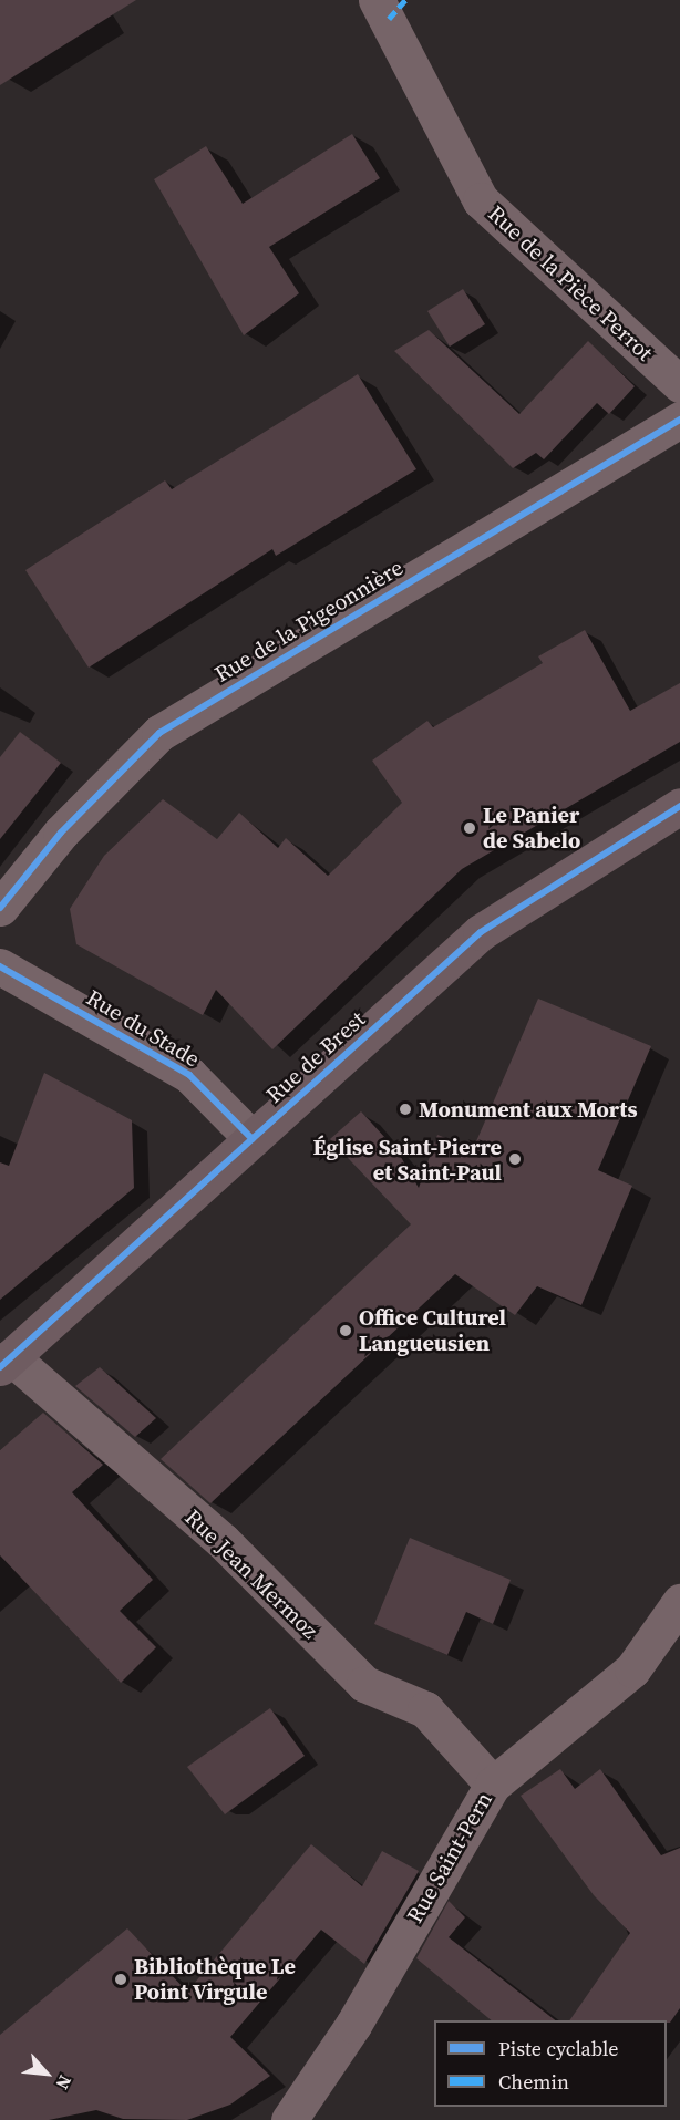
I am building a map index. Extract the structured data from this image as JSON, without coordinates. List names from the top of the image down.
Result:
{
  "streets": {
    "main road": ["Rue de Brest"],
    "street": [
      "Rue de la Pièce Perrot",
      "Rue de la Pigeonnière",
      "Rue du Stade",
      "Rue Jean Mermoz",
      "Rue Saint-Pern"
    ]
  },
  "crossings": [
    ["Rue du Stade", "Rue de Brest"],
    ["Rue de Brest", "Rue Jean Mermoz"],
    ["Rue Jean Mermoz", "Rue Saint-Pern"]
  ],
  "places": [
    "Le Panier de Sabelo",
    "Monument aux Morts",
    "Église Saint-Pierre et Saint-Paul",
    "Office Culturel Langueusien",
    "Bibliothèque Le Point Virgule"
  ],
  "legend": ["Piste cyclable", "Chemin"],
  "north": "bottom right"
}
